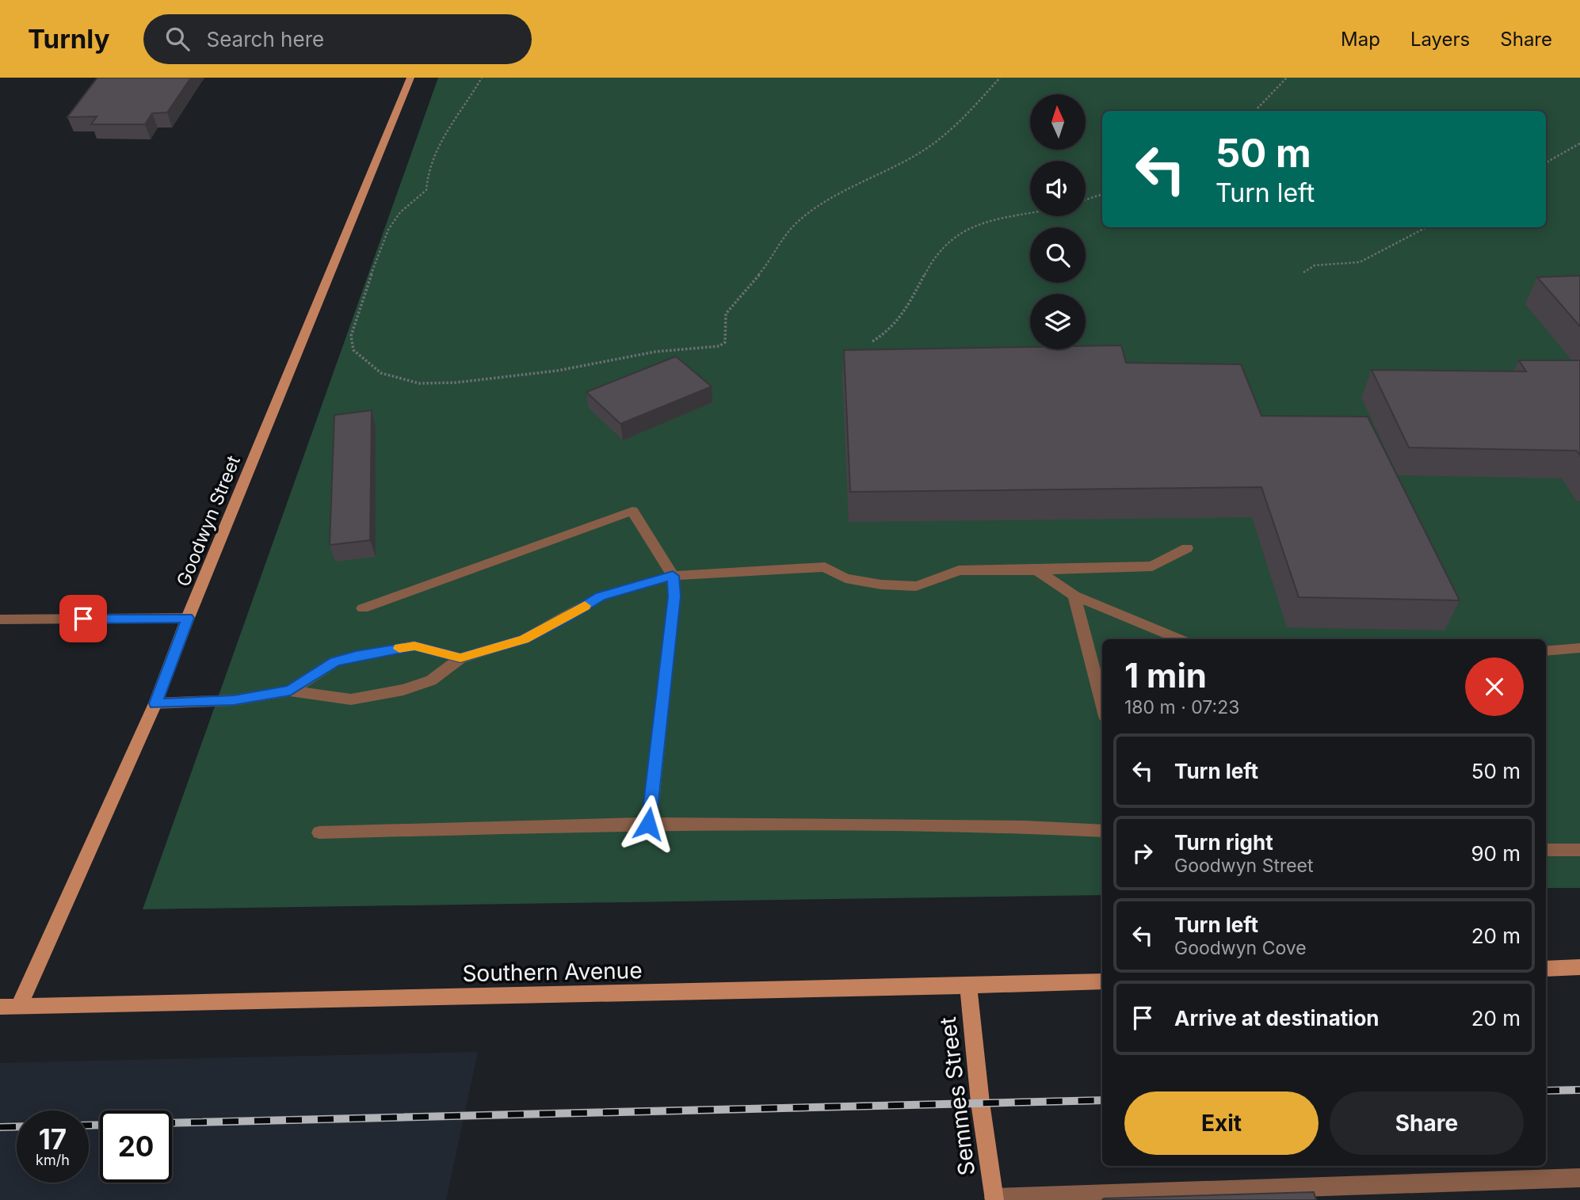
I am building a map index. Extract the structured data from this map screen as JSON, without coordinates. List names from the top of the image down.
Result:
{
  "streets": {
    "street": ["Goodwyn Street", "Southern Avenue", "Semmes Street"]
  },
  "crossings": [
    ["Goodwyn Street", "Southern Avenue"],
    ["Southern Avenue", "Semmes Street"]
  ],
  "north": "top",
  "page": {
    "header": "Turnly",
    "search": "Search here",
    "nav": ["Map", "Layers", "Share"],
    "turn": ["50 m", "Turn left"],
    "heading": ["1 min", "180 m · 07:23"],
    "list": [
      {
        "name": "Turn left",
        "value": "50 m"
      },
      {
        "name": "Turn right",
        "note": "Goodwyn Street",
        "value": "90 m"
      },
      {
        "name": "Turn left",
        "note": "Goodwyn Cove",
        "value": "20 m"
      },
      {
        "name": "Arrive at destination",
        "value": "20 m"
      }
    ],
    "buttons": ["Exit", "Share"],
    "speed": "17 km/h",
    "limit": "20"
  }
}
